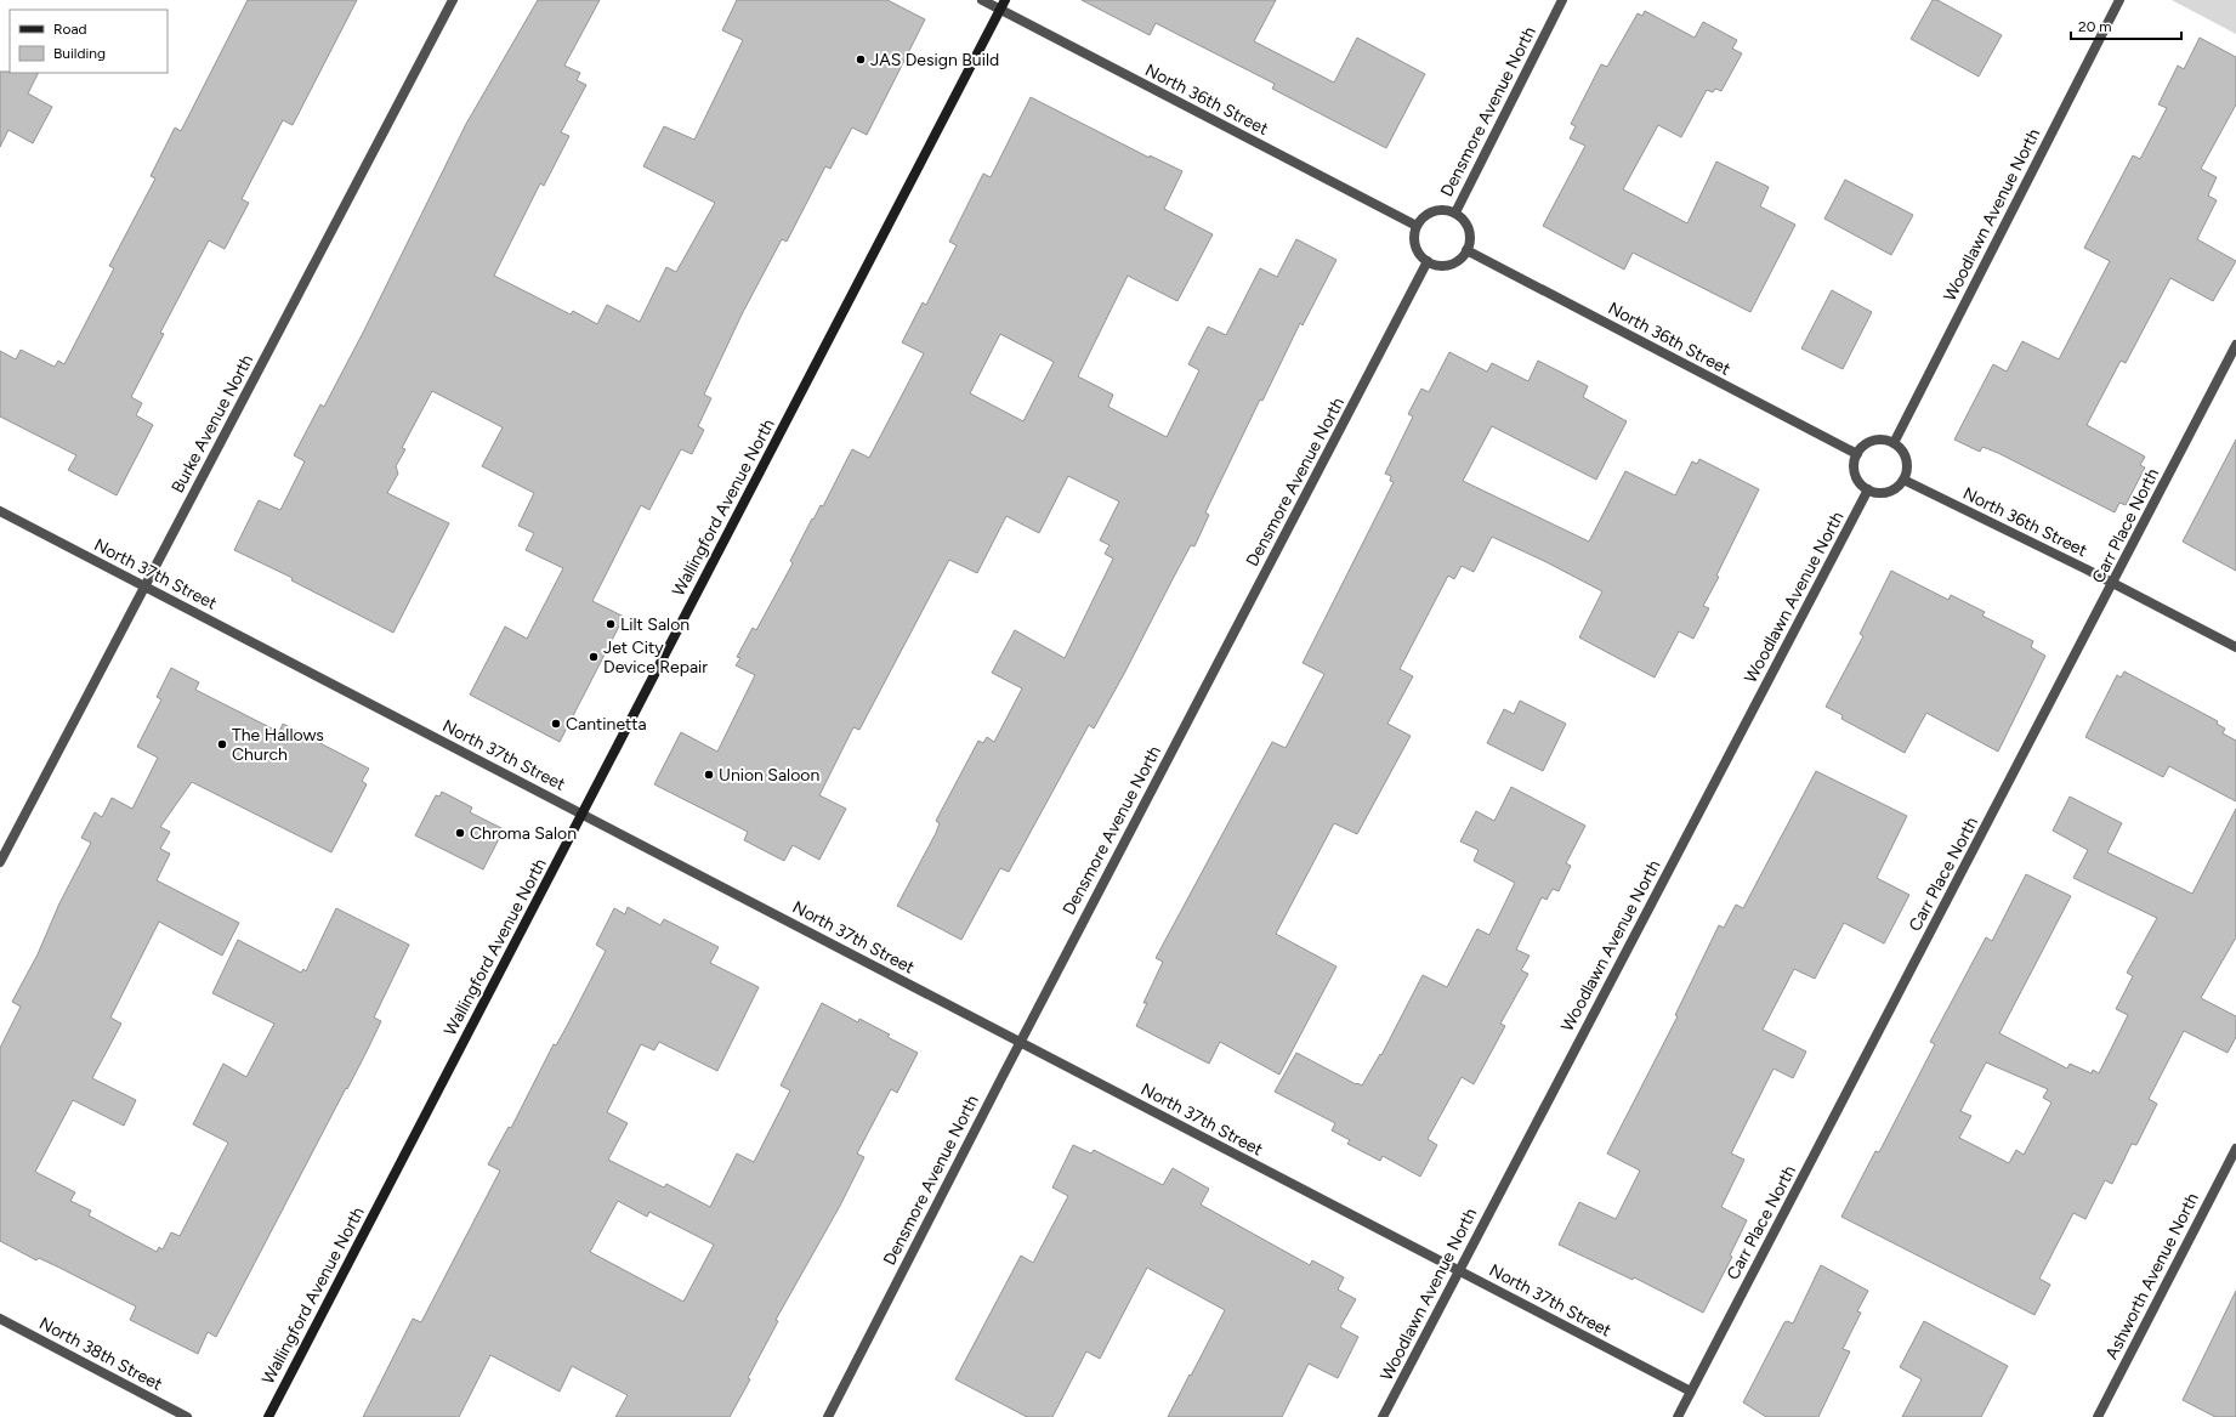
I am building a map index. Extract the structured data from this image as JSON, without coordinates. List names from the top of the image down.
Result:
{
  "streets": {
    "street": [
      "North 36th Street",
      "Densmore Avenue North",
      "Woodlawn Avenue North",
      "Burke Avenue North",
      "Wallingford Avenue North",
      "Carr Place North",
      "North 37th Street",
      "Ashworth Avenue North",
      "North 38th Street"
    ]
  },
  "crossings": [
    ["North 36th Street", "Densmore Avenue North"],
    ["North 36th Street", "Woodlawn Avenue North"],
    ["North 36th Street", "Wallingford Avenue North"],
    ["North 36th Street", "Carr Place North"],
    ["Densmore Avenue North", "North 37th Street"],
    ["Woodlawn Avenue North", "North 37th Street"],
    ["Burke Avenue North", "North 37th Street"],
    ["Wallingford Avenue North", "North 37th Street"],
    ["Carr Place North", "North 37th Street"]
  ],
  "places": [
    "JAS Design Build",
    "Lilt Salon",
    "Jet City Device Repair",
    "Cantinetta",
    "The Hallows Church",
    "Union Saloon",
    "Chroma Salon"
  ],
  "legend": ["Road", "Building"],
  "scale_bar": "20 m"
}
